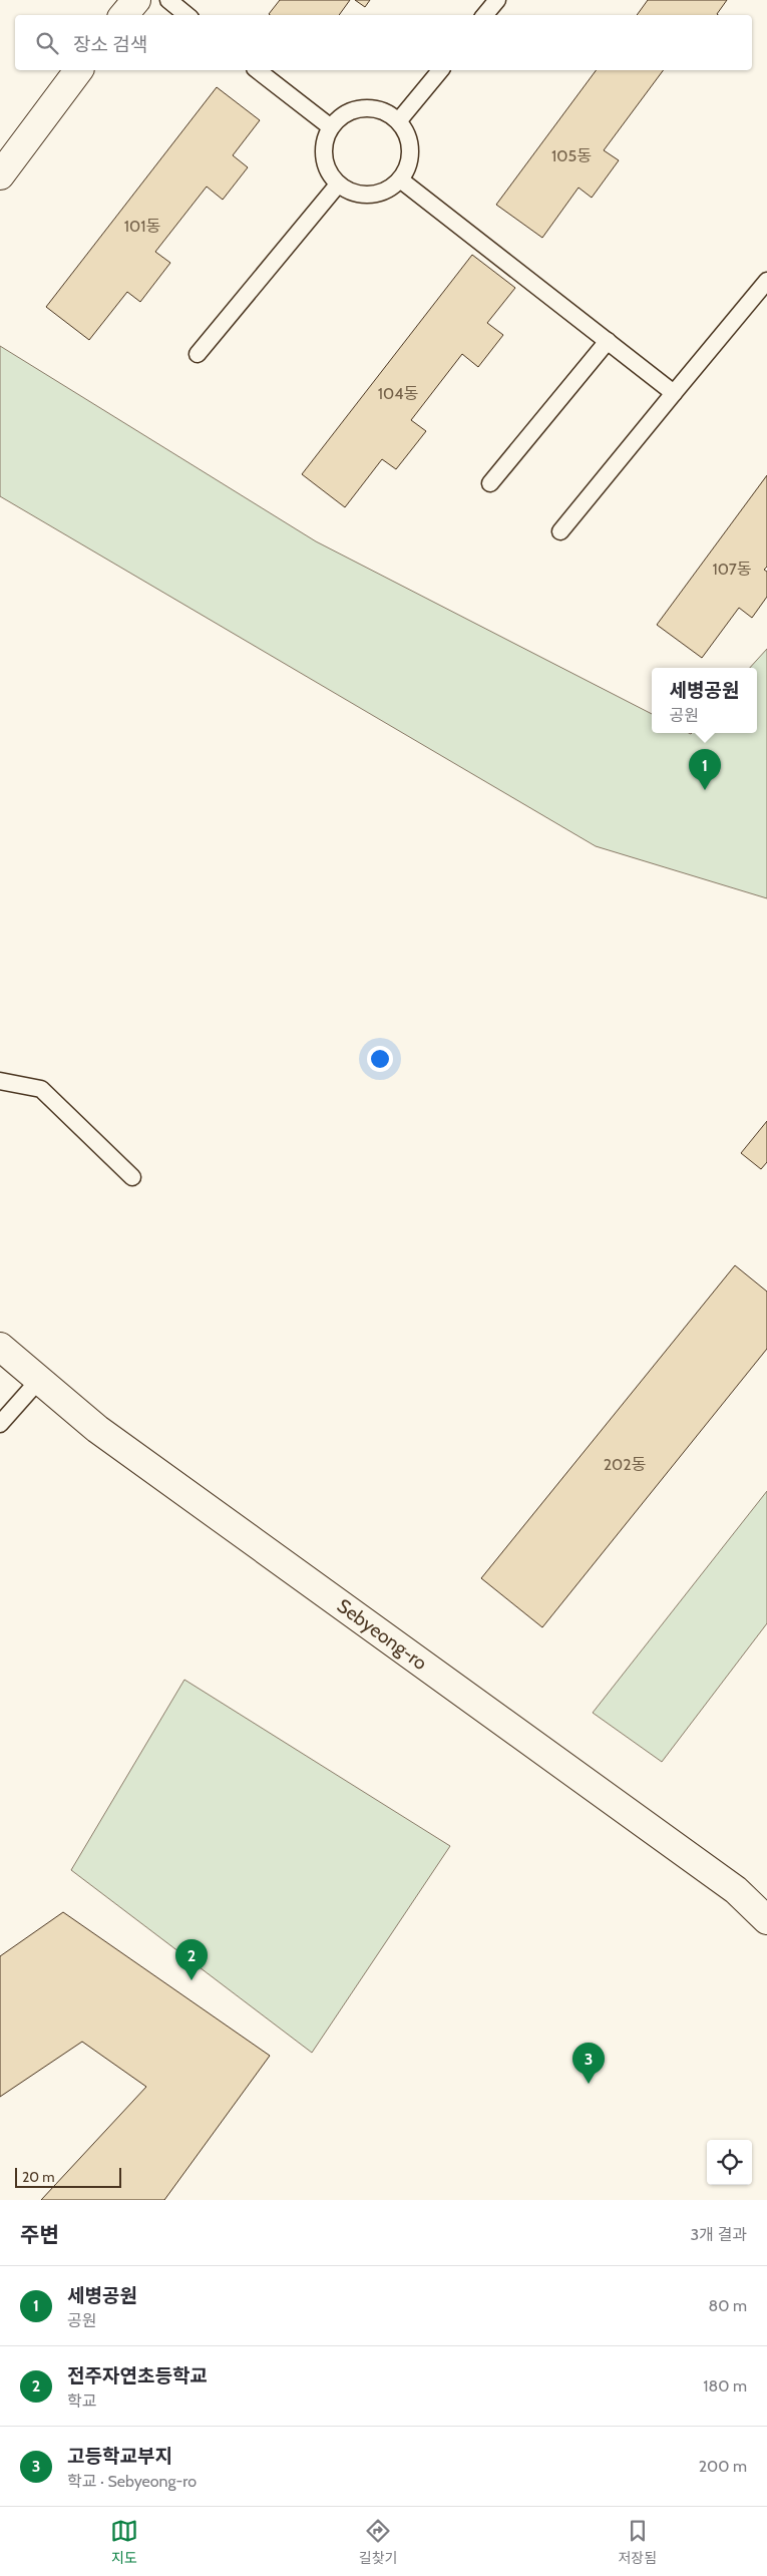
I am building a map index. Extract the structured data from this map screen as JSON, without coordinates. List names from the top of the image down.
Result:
{
  "streets": {
    "street": ["Sebyeong-ro"]
  },
  "house_numbers": [
    "105동",
    "101동",
    "104동",
    "107동",
    "202동"
  ],
  "scale_bar": "20 m",
  "page": {
    "search": "장소 검색",
    "popup": ["세병공원", "공원"],
    "pins": ["1", "2", "3"],
    "scale": "20 m",
    "heading": ["주변", "3개 결과"],
    "list": [
      {
        "mark": "1",
        "name": "세병공원",
        "note": "공원",
        "value": "80 m"
      },
      {
        "mark": "2",
        "name": "전주자연초등학교",
        "note": "학교",
        "value": "180 m"
      },
      {
        "mark": "3",
        "name": "고등학교부지",
        "note": "학교 · Sebyeong-ro",
        "value": "200 m"
      }
    ],
    "nav": ["지도", "길찾기", "저장됨"]
  }
}
